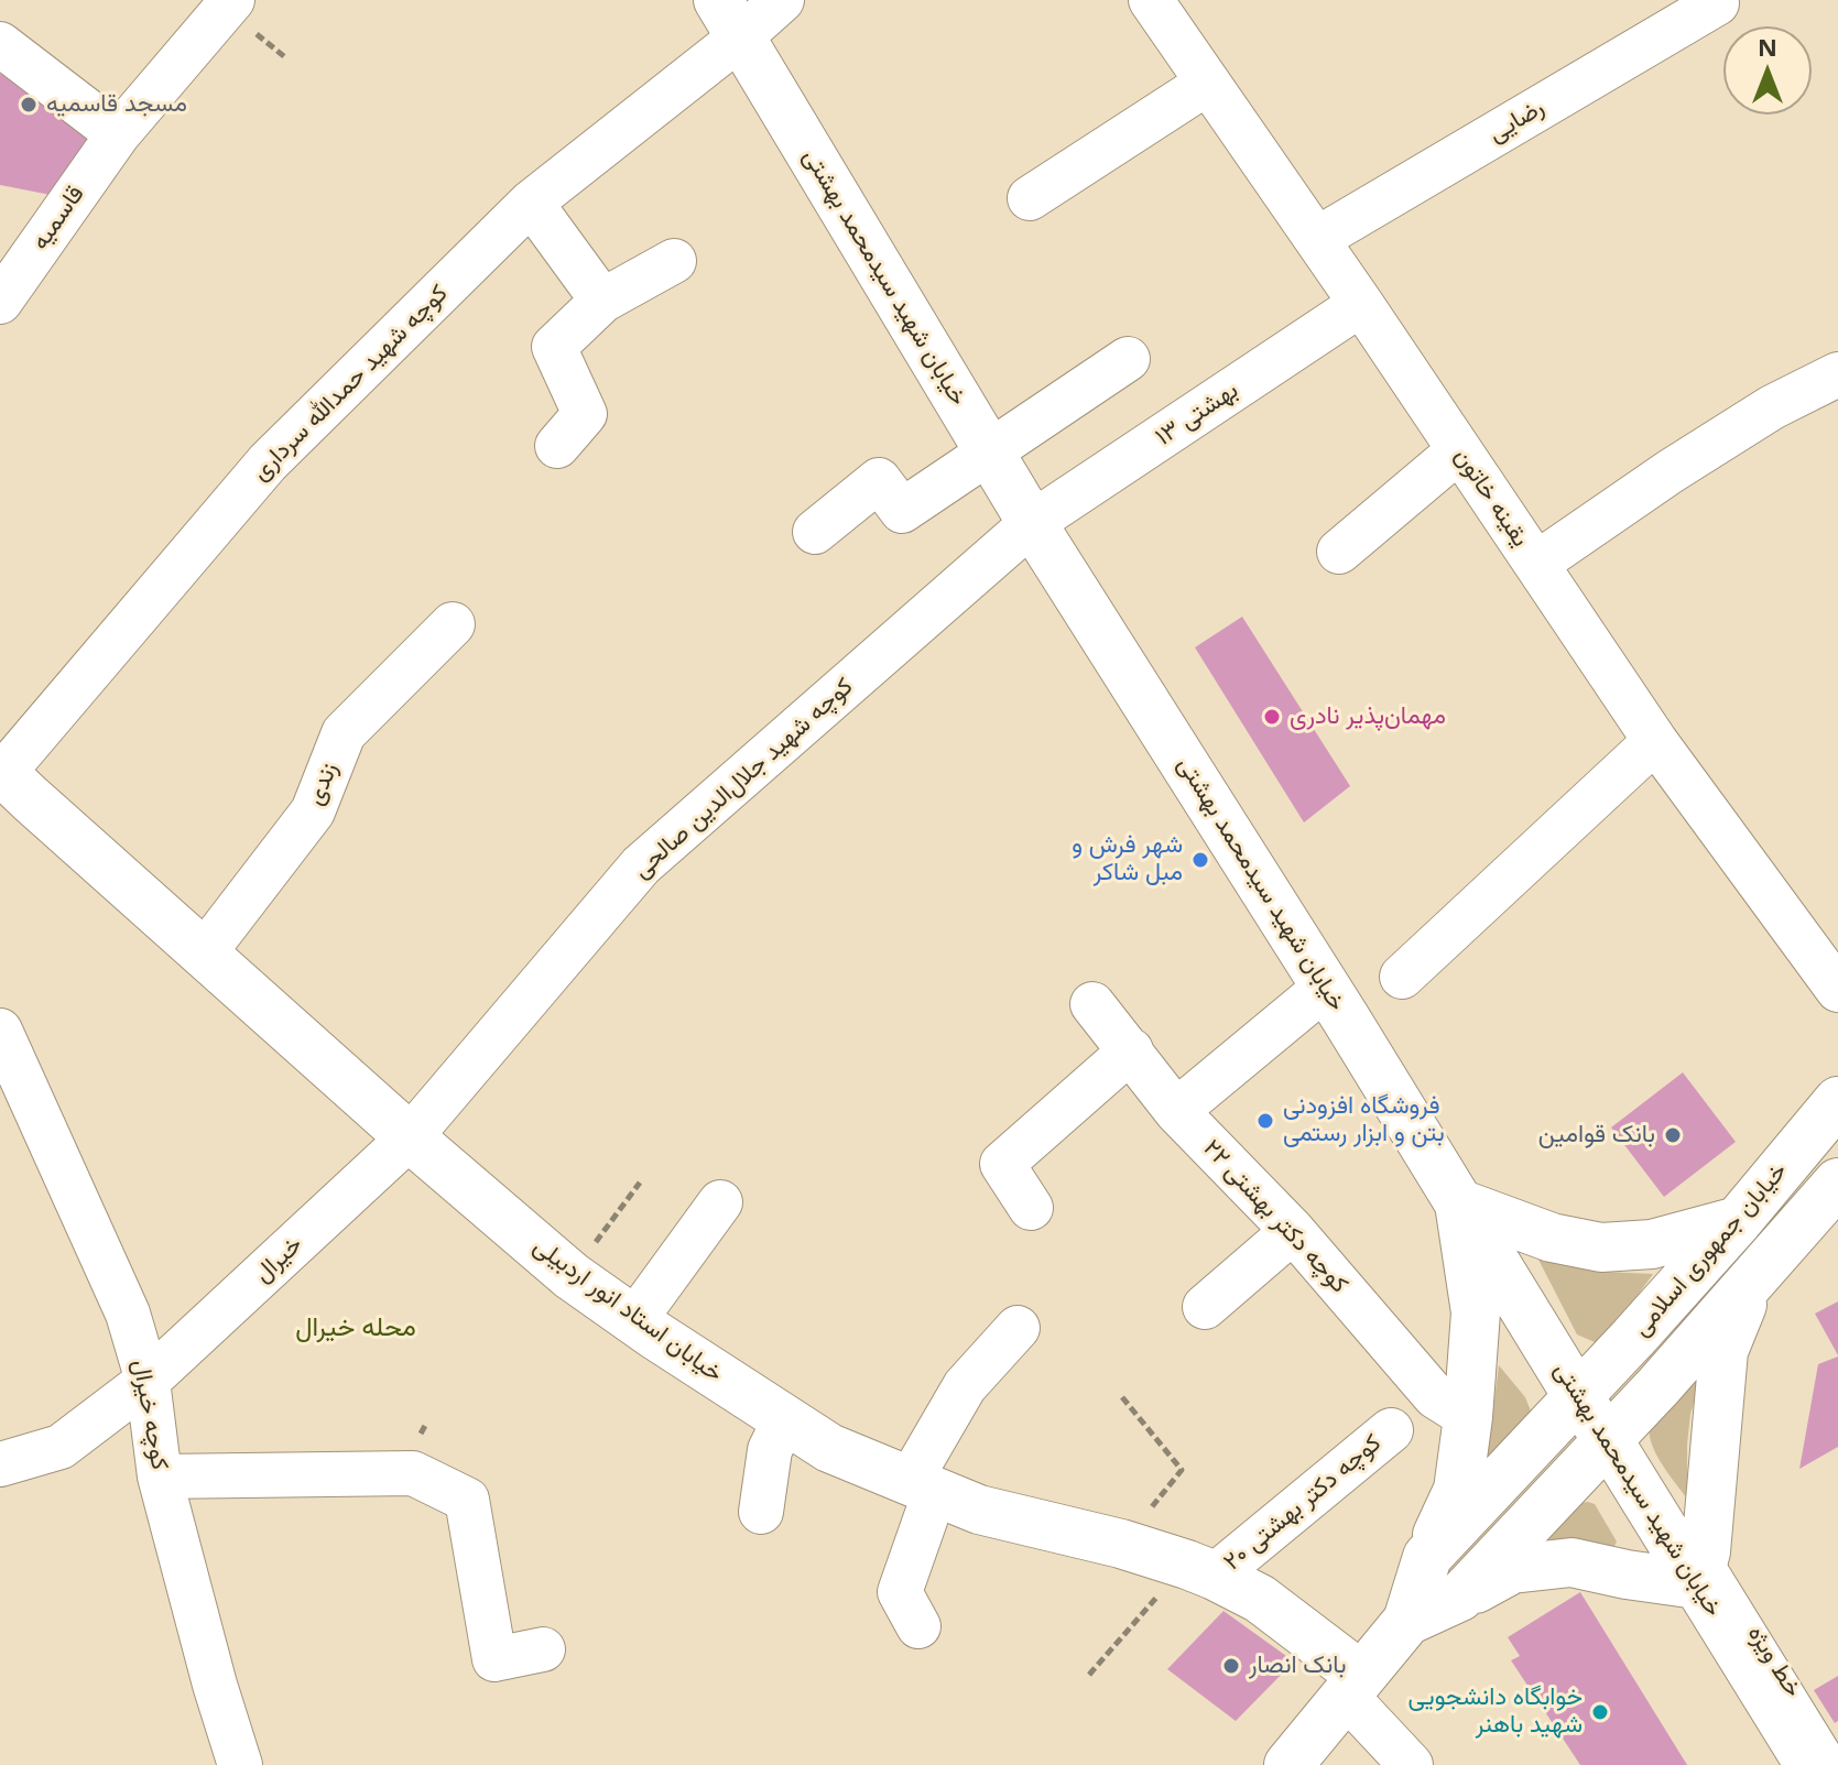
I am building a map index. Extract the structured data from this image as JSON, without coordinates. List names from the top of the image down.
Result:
{
  "streets": {
    "main road": ["خیابان شهید سیدمحمد بهشتی", "خیابان جمهوری اسلامی", "خیابان استاد انور اردبیلی"],
    "street": [
      "رضایی",
      "قاسمیه",
      "کوچه شهید حمدالله سرداری",
      "بهشتی ۱۳",
      "یقینه خاتون",
      "کوچه شهید جلال‌الدین صالحی",
      "زندی",
      "کوچه دکتر بهشتی ۲۲",
      "خیرال",
      "کوچه خیرال",
      "کوچه دکتر بهشتی ۲۰"
    ],
    "lane": ["خط ویژه"]
  },
  "crossings": [
    ["رضایی", "یقینه خاتون"],
    ["خیابان شهید سیدمحمد بهشتی", "کوچه شهید حمدالله سرداری"],
    ["خیابان شهید سیدمحمد بهشتی", "بهشتی ۱۳"],
    ["خیابان شهید سیدمحمد بهشتی", "کوچه شهید جلال‌الدین صالحی"],
    ["خیابان شهید سیدمحمد بهشتی", "خیابان جمهوری اسلامی"],
    ["خیابان شهید سیدمحمد بهشتی", "خط ویژه"],
    ["کوچه شهید حمدالله سرداری", "خیابان استاد انور اردبیلی"],
    ["بهشتی ۱۳", "یقینه خاتون"],
    ["بهشتی ۱۳", "کوچه شهید جلال‌الدین صالحی"],
    ["کوچه شهید جلال‌الدین صالحی", "خیرال"],
    ["کوچه شهید جلال‌الدین صالحی", "خیابان استاد انور اردبیلی"],
    ["زندی", "خیابان استاد انور اردبیلی"],
    ["خیرال", "خیابان استاد انور اردبیلی"],
    ["خیرال", "کوچه خیرال"],
    ["خیابان استاد انور اردبیلی", "کوچه دکتر بهشتی ۲۰"]
  ],
  "districts": ["محله خیرال"],
  "places": [
    "مسجد قاسمیه",
    "مهمان‌پذیر نادری",
    "شهر فرش و مبل شاکر",
    "فروشگاه افزودنی بتن و ابزار رستمی",
    "بانک قوامین",
    "بانک انصار",
    "خوابگاه دانشجویی شهید باهنر"
  ],
  "north": "top"
}
